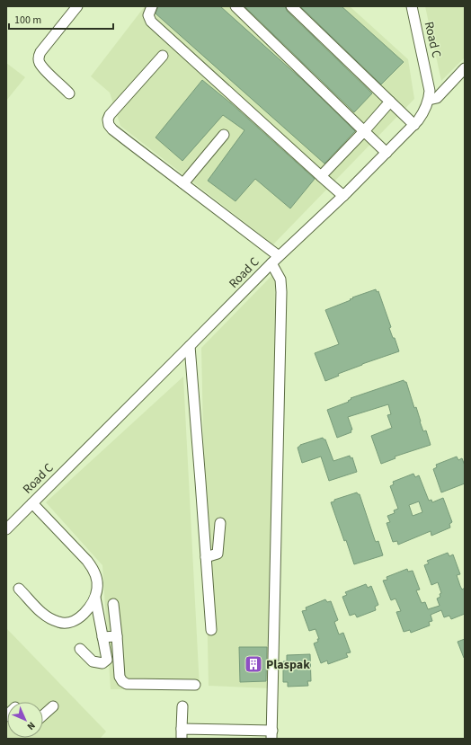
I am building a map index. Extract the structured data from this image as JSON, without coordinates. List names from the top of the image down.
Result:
{
  "streets": {
    "street": ["Road C"]
  },
  "places": {
    "building": ["Plaspak"]
  },
  "scale_bar": "100 m",
  "north": "bottom right"
}
